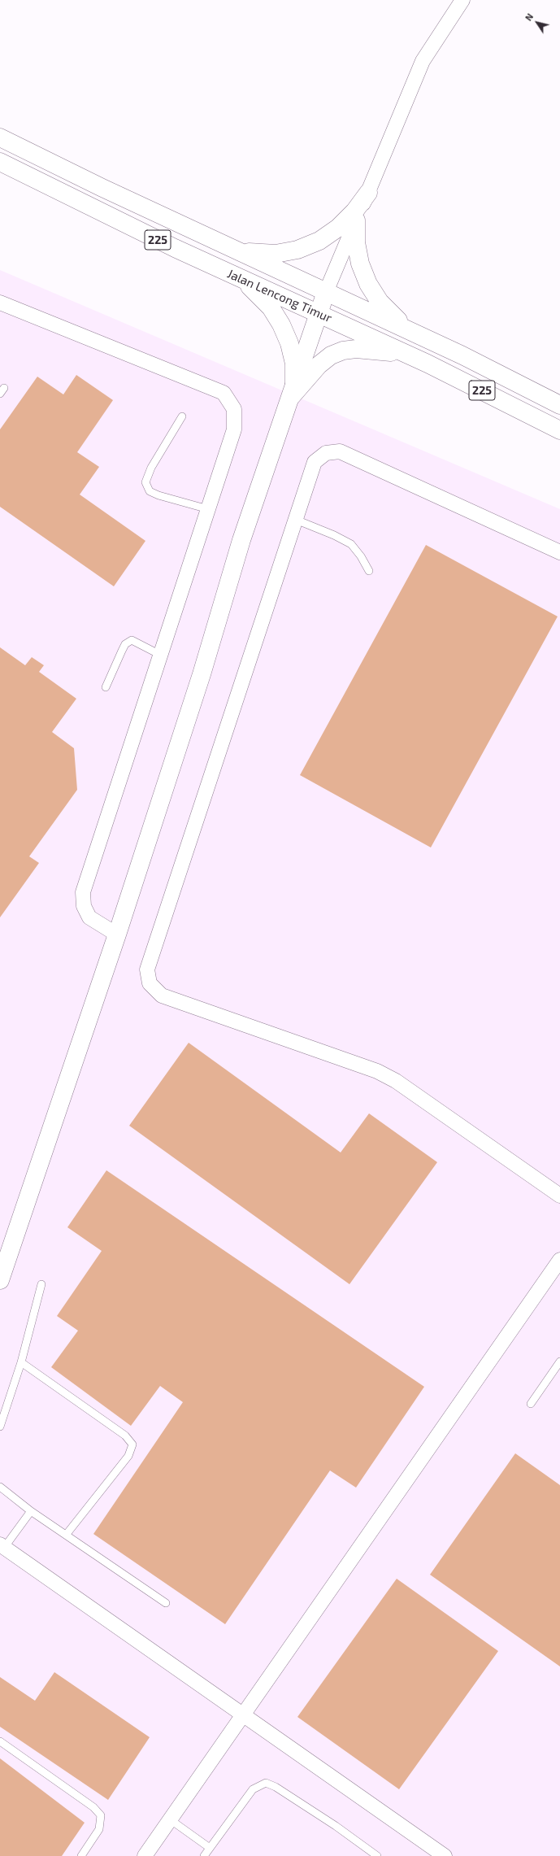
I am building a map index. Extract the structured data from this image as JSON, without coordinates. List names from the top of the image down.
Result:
{
  "streets": {
    "main road": ["225", "Jalan Lencong Timur"]
  },
  "north": "top left"
}
